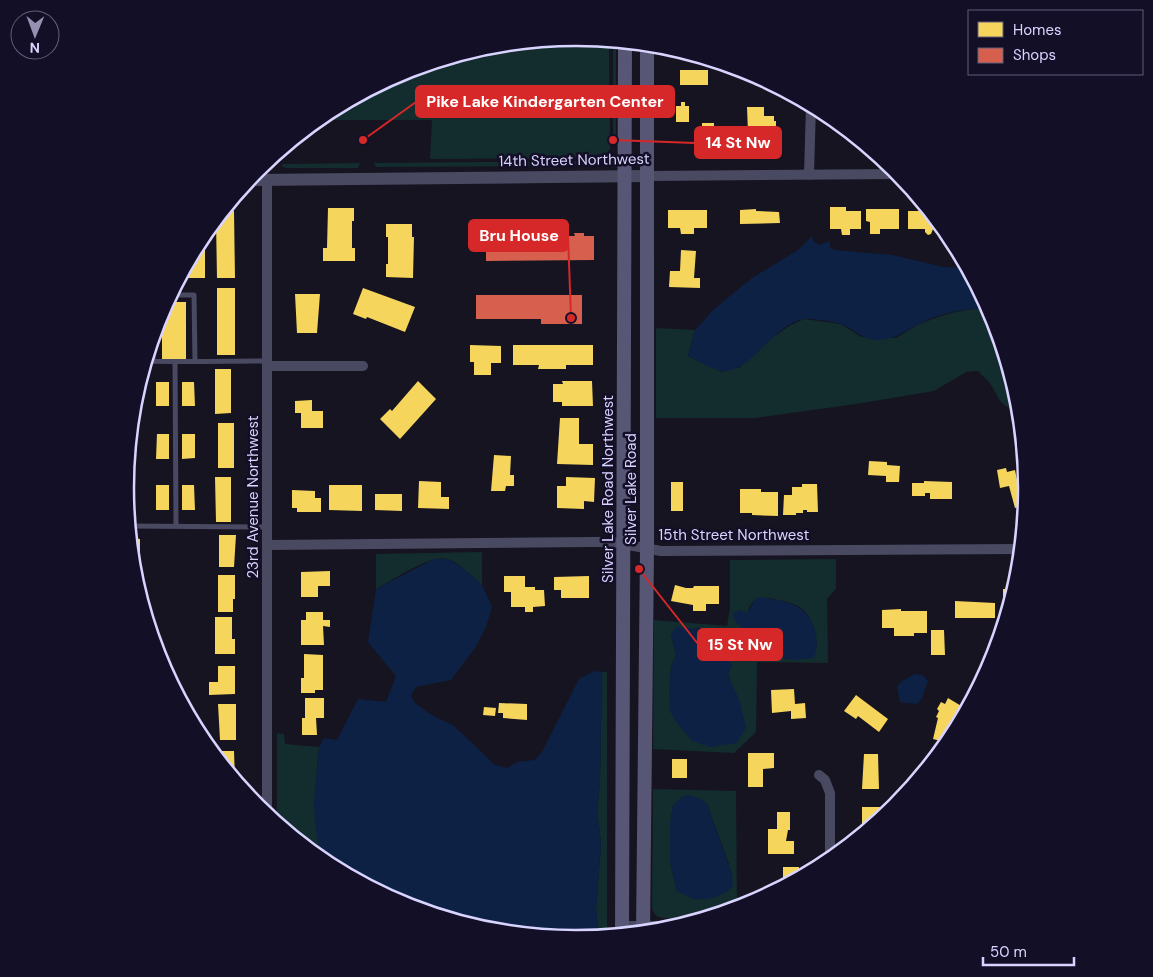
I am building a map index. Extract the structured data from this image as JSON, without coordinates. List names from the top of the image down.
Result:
{
  "streets": {
    "main road": ["Silver Lake Road Northwest", "Silver Lake Road"],
    "street": ["14th Street Northwest", "23rd Avenue Northwest", "15th Street Northwest"]
  },
  "crossings": [
    ["14th Street Northwest", "Silver Lake Road Northwest"],
    ["14th Street Northwest", "Silver Lake Road"],
    ["14th Street Northwest", "23rd Avenue Northwest"],
    ["Silver Lake Road Northwest", "15th Street Northwest"],
    ["Silver Lake Road", "15th Street Northwest"],
    ["23rd Avenue Northwest", "15th Street Northwest"]
  ],
  "places": [
    "Pike Lake Kindergarten Center",
    "14 St Nw",
    "Bru House",
    "15 St Nw"
  ],
  "legend": ["Homes", "Shops"],
  "scale_bar": "50 m",
  "north": "bottom"
}
